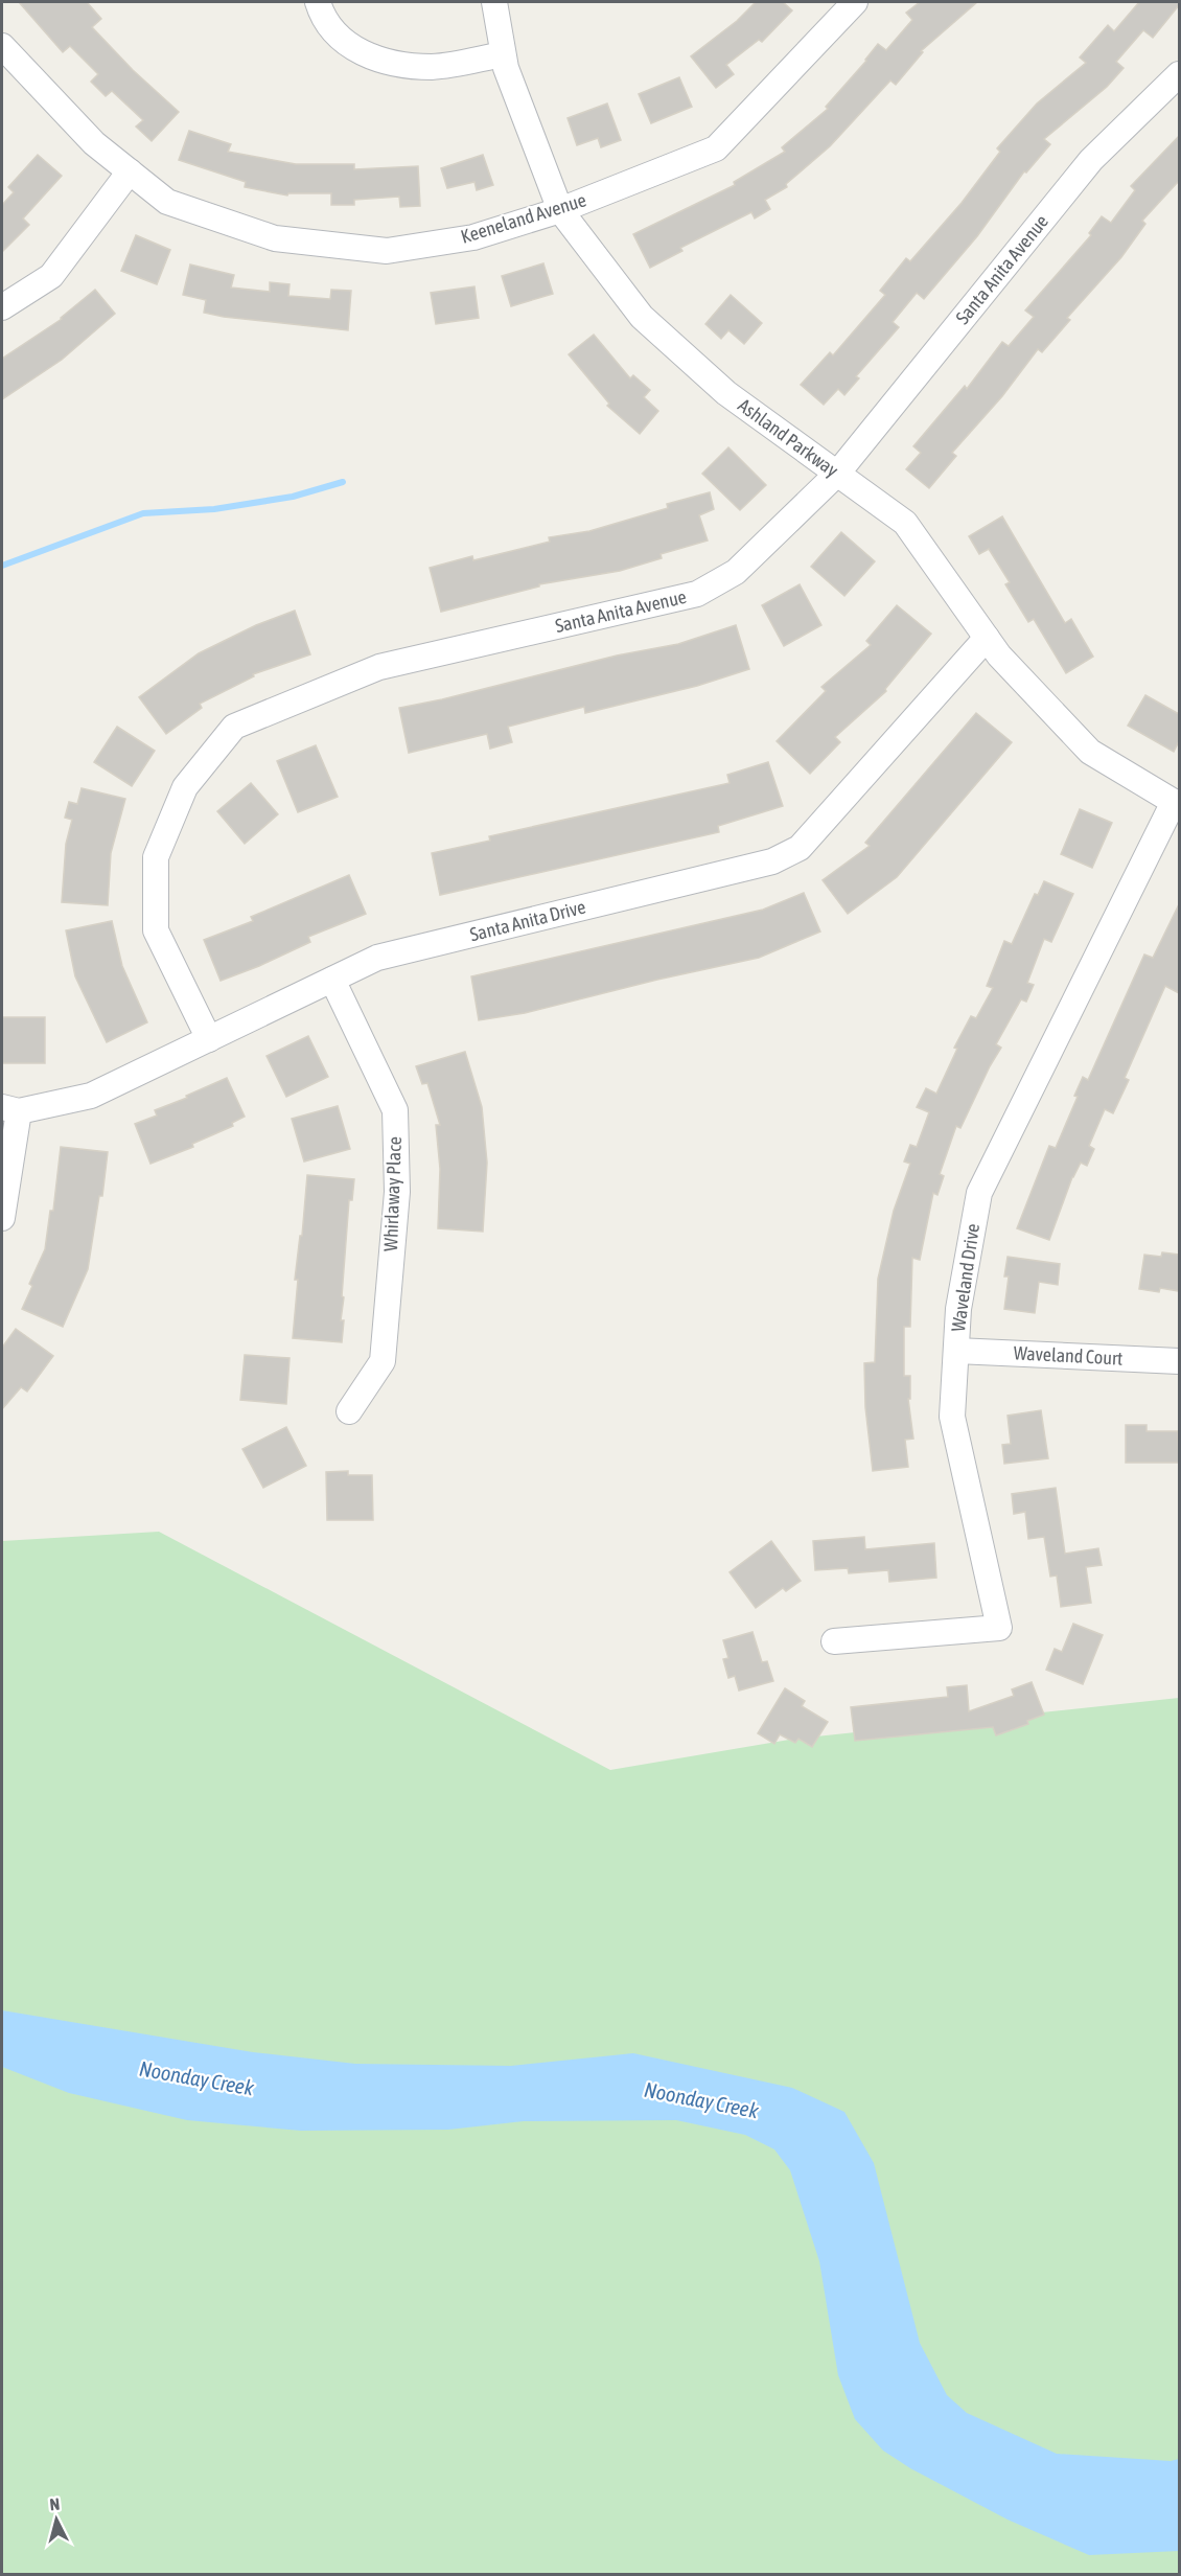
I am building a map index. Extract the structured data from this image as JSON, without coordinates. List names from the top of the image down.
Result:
{
  "streets": {
    "street": [
      "Keeneland Avenue",
      "Santa Anita Avenue",
      "Ashland Parkway",
      "Santa Anita Drive",
      "Whirlaway Place",
      "Waveland Drive",
      "Waveland Court"
    ]
  },
  "crossings": [
    ["Keeneland Avenue", "Ashland Parkway"],
    ["Santa Anita Avenue", "Ashland Parkway"],
    ["Santa Anita Avenue", "Santa Anita Drive"],
    ["Ashland Parkway", "Santa Anita Drive"],
    ["Ashland Parkway", "Waveland Drive"],
    ["Santa Anita Drive", "Whirlaway Place"],
    ["Waveland Drive", "Waveland Court"]
  ],
  "water": ["Noonday Creek"],
  "north": "top"
}
